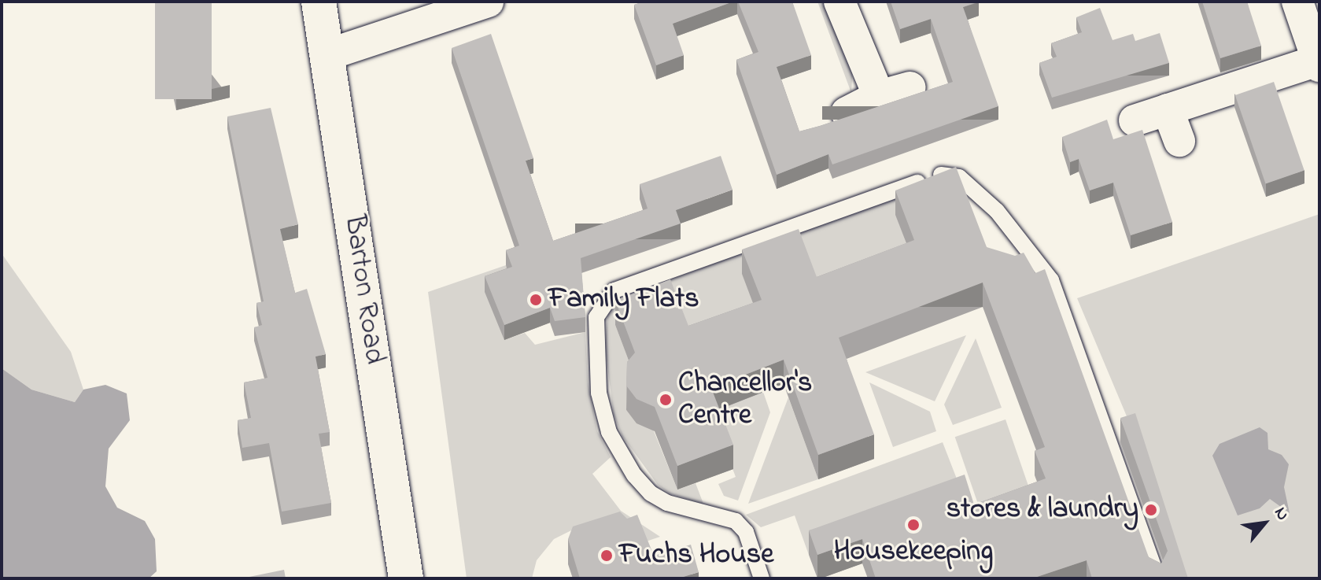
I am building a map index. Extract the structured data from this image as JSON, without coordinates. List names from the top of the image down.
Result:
{
  "streets": {
    "main road": ["Barton Road"]
  },
  "places": [
    "Family Flats",
    "Chancellor's Centre",
    "stores & laundry",
    "Housekeeping",
    "Fuchs House"
  ],
  "north": "top right"
}
